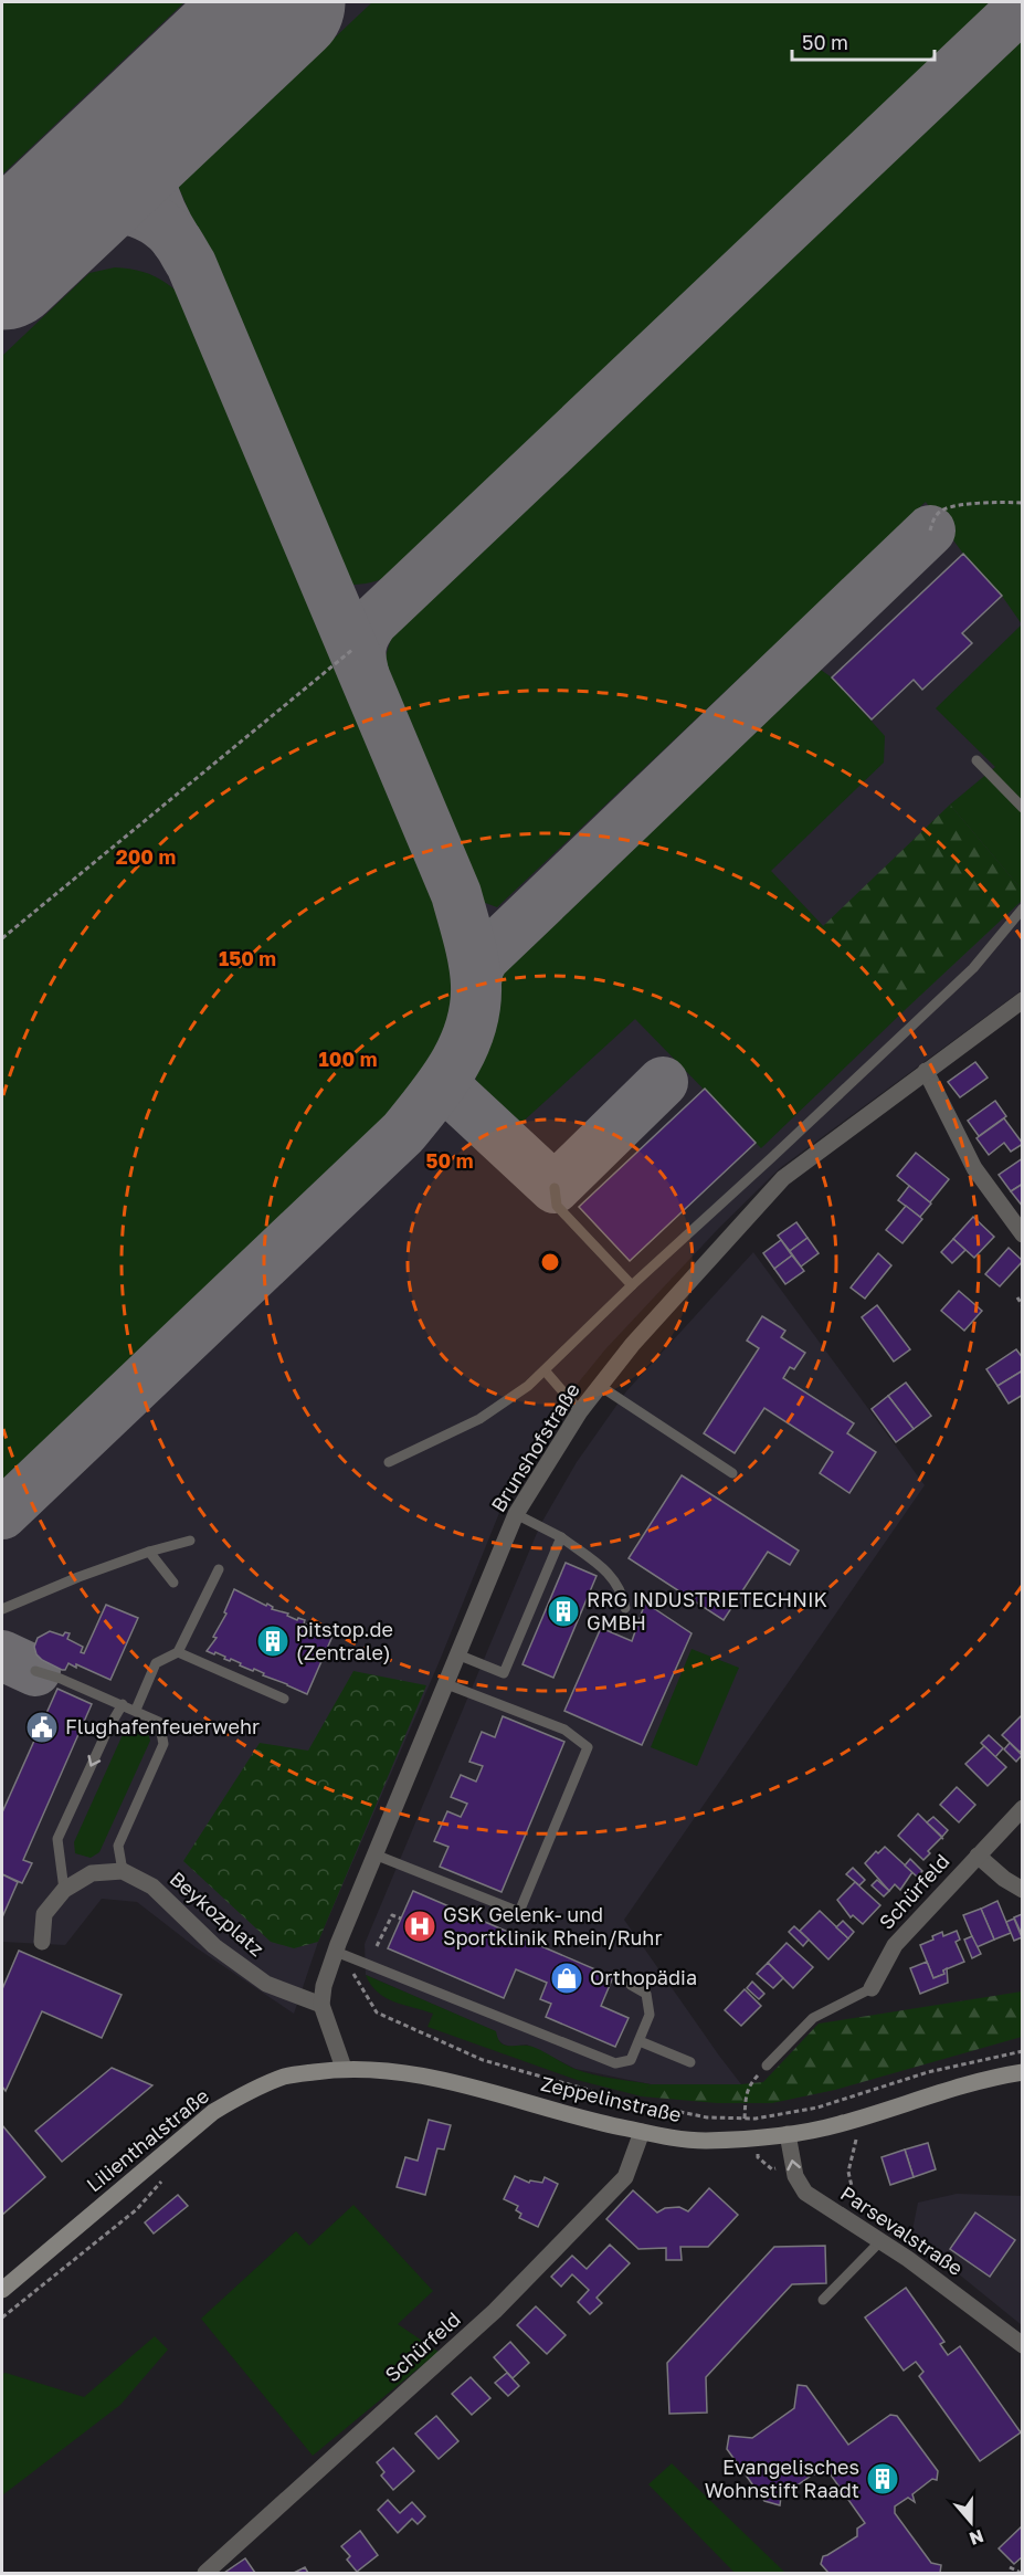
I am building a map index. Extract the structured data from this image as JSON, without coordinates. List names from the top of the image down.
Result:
{
  "streets": {
    "main road": ["Zeppelinstraße", "Lilienthalstraße"],
    "street": [
      "Brunshofstraße",
      "Schürfeld",
      "Beykozplatz",
      "Parsevalstraße"
    ]
  },
  "crossings": [
    ["Brunshofstraße", "Beykozplatz"],
    ["Schürfeld", "Zeppelinstraße"],
    ["Zeppelinstraße", "Lilienthalstraße"],
    ["Zeppelinstraße", "Parsevalstraße"]
  ],
  "one_way": ["Parsevalstraße"],
  "places": {
    "building": ["RRG INDUSTRIETECHNIK GMBH", "pitstop.de (Zentrale)", "Evangelisches Wohnstift Raadt"],
    "public building": ["Flughafenfeuerwehr"],
    "hospital": ["GSK Gelenk- und Sportklinik Rhein/Ruhr"],
    "shop": ["Orthopädia"]
  },
  "scale_bar": "50 m",
  "north": "bottom",
  "rings": [
    "200 m",
    "150 m",
    "100 m",
    "50 m"
  ]
}
